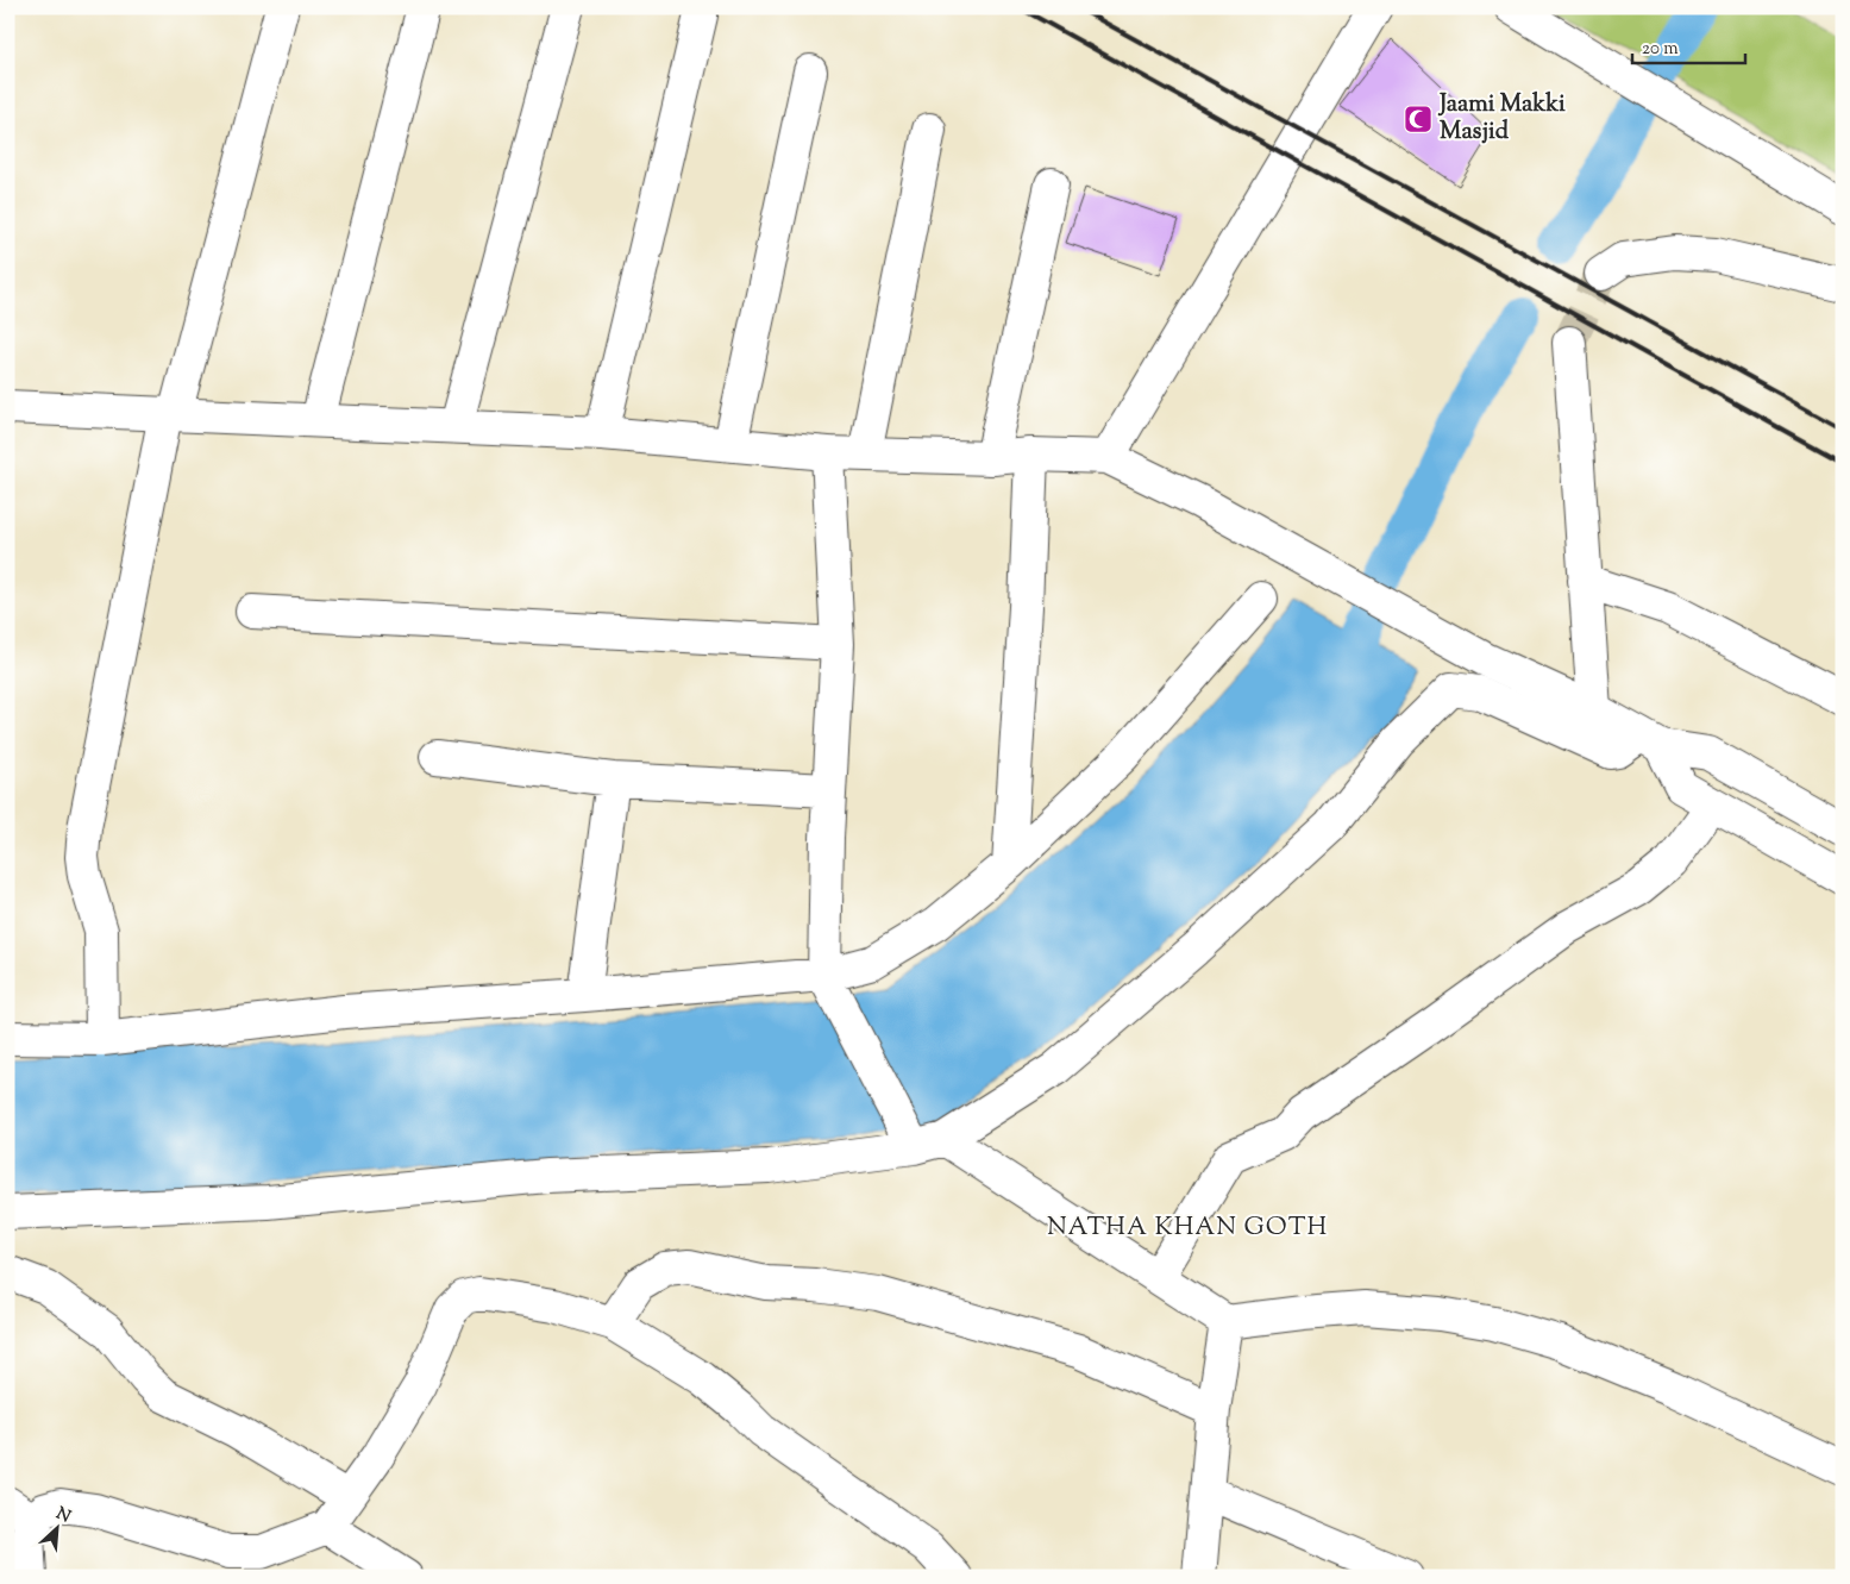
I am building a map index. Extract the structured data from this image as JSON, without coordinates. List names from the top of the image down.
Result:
{
  "districts": ["NATHA KHAN GOTH"],
  "places": {
    "mosque": ["Jaami Makki Masjid"]
  },
  "scale_bar": "20 m",
  "north": "top right"
}
